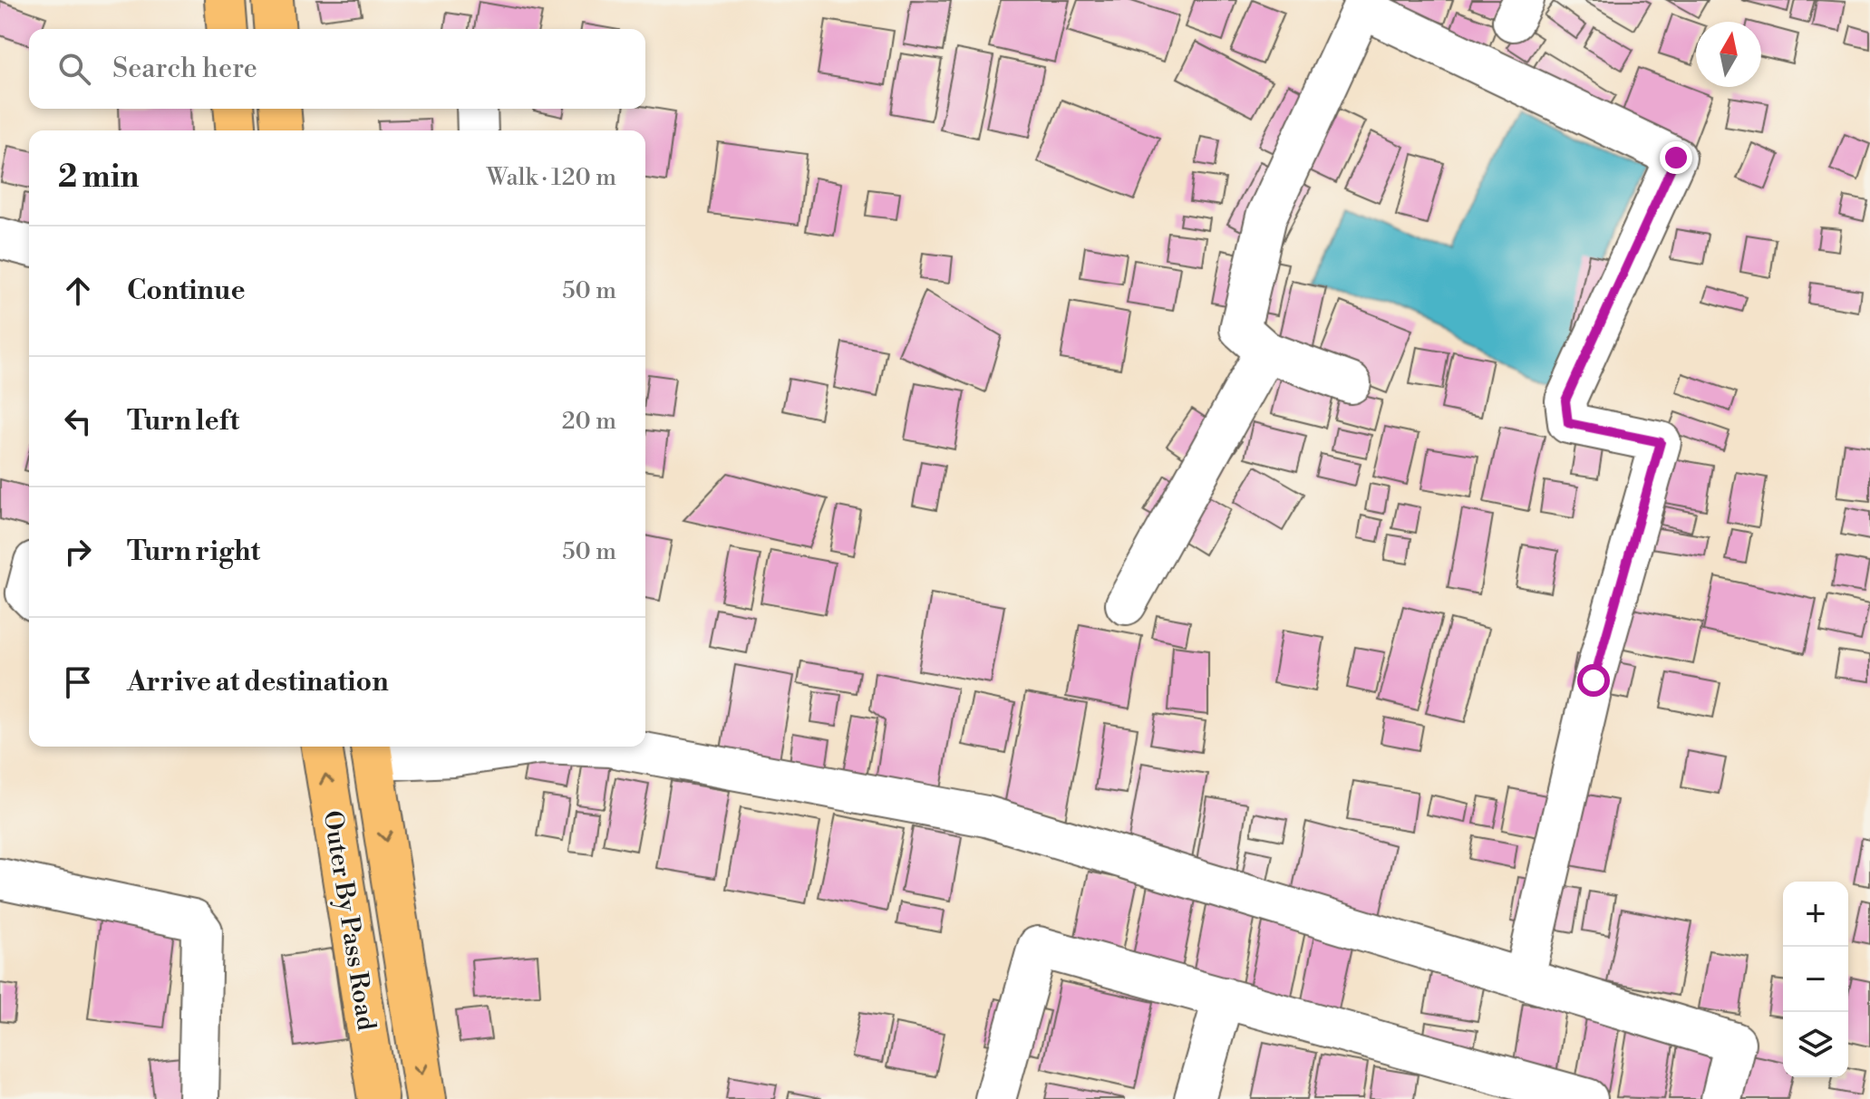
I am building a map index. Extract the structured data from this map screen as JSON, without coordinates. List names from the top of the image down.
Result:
{
  "streets": {
    "main road": ["Outer By Pass Road"]
  },
  "north": "top",
  "page": {
    "search": "Search here",
    "heading": ["2 min", "Walk · 120 m"],
    "list": [
      ["Continue", "50 m"],
      ["Turn left", "20 m"],
      ["Turn right", "50 m"],
      "Arrive at destination"
    ],
    "map_buttons": ["+", "−"]
  }
}
